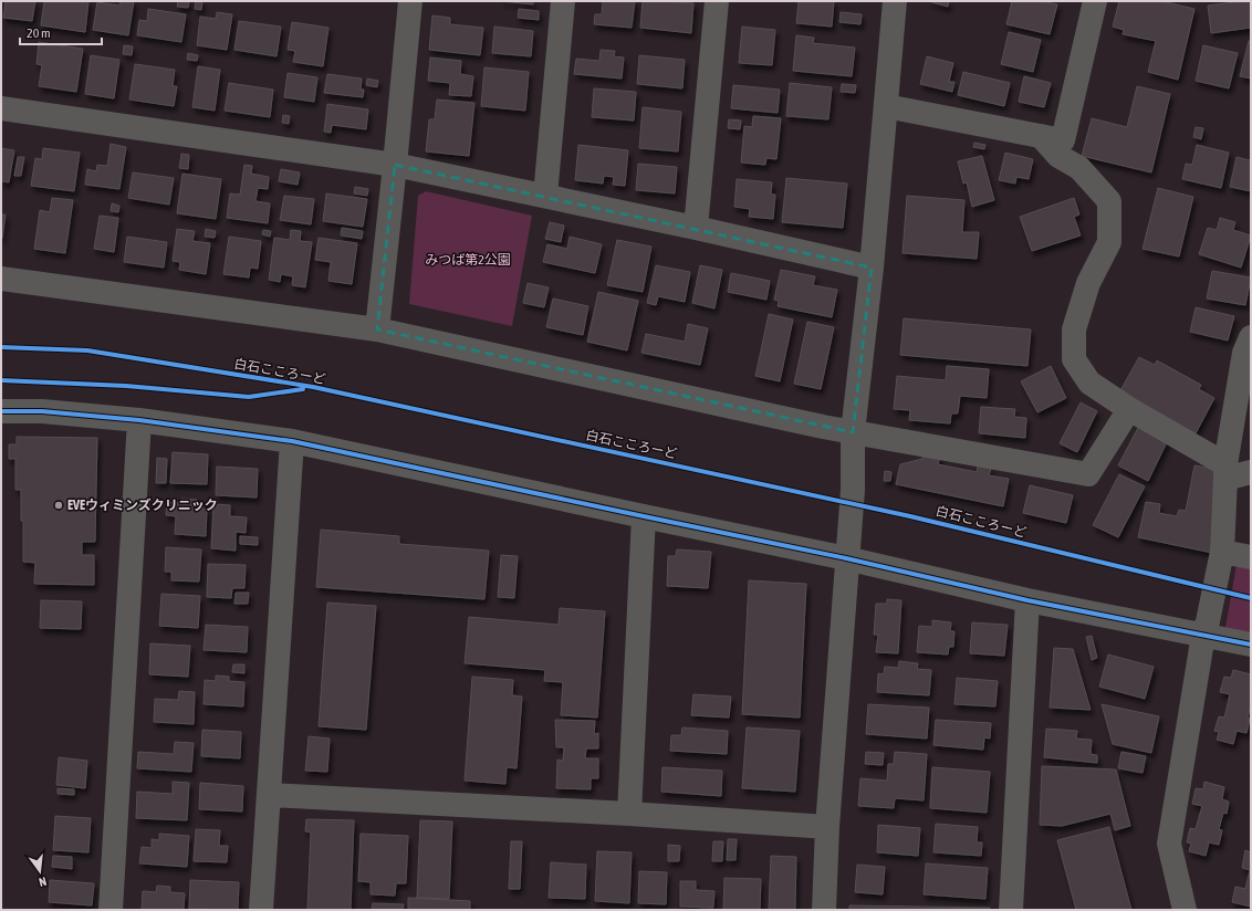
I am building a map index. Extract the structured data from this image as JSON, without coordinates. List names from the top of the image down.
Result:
{
  "streets": {
    "cycle path": ["白石こころーど"]
  },
  "parks": ["みつば第2公園"],
  "places": ["EVEウィミンズクリニック"],
  "scale_bar": "20 m",
  "north": "bottom"
}
